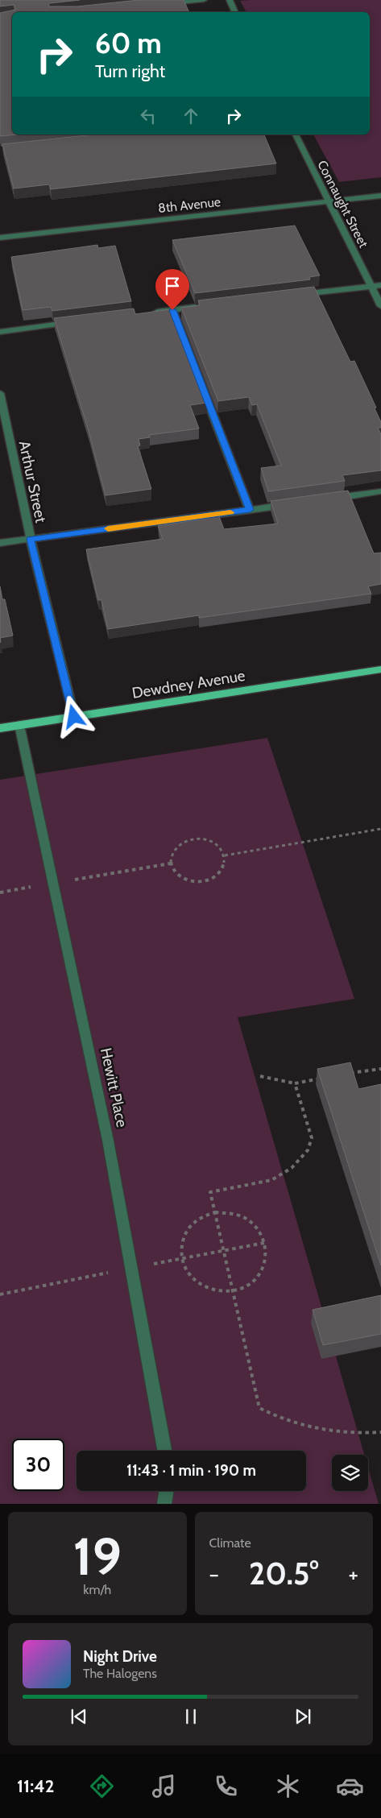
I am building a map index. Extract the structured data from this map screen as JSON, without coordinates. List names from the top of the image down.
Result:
{
  "streets": {
    "main road": ["Dewdney Avenue"],
    "street": [
      "Connaught Street",
      "8th Avenue",
      "Arthur Street",
      "Hewitt Place"
    ]
  },
  "crossings": [
    ["Connaught Street", "8th Avenue"],
    ["Arthur Street", "Dewdney Avenue"],
    ["Dewdney Avenue", "Hewitt Place"]
  ],
  "page": {
    "turn": ["60 m", "Turn right"],
    "limit": "30",
    "trip": "11:43 · 1 min · 190 m",
    "tile": [
      ["19", "km/h"],
      "Climate"
    ],
    "heat": ["−", "20.5°", "+"],
    "song": ["Night Drive", "The Halogens"],
    "tabs": "11:42"
  }
}
